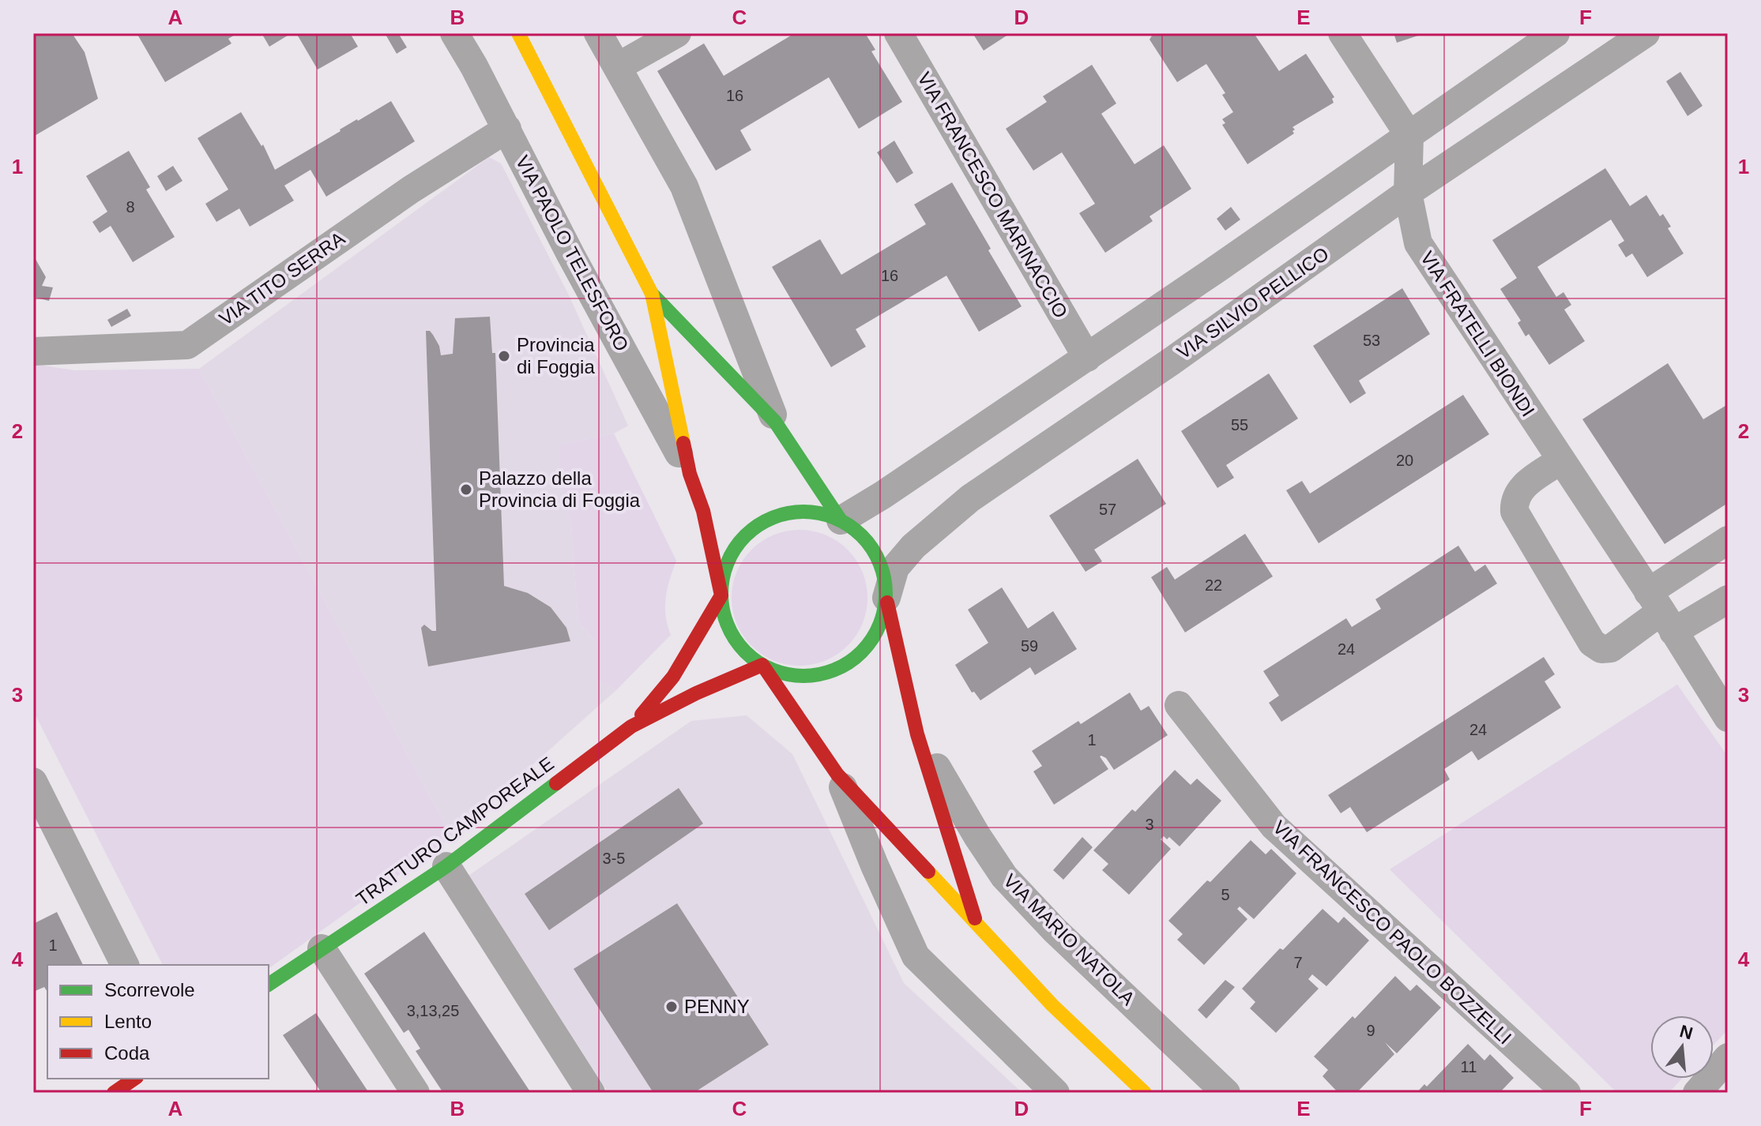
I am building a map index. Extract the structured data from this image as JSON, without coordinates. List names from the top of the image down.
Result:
{
  "streets": {
    "street": [
      "VIA FRANCESCO MARINACCIO",
      "VIA PAOLO TELESFORO",
      "VIA TITO SERRA",
      "VIA SILVIO PELLICO",
      "VIA FRATELLI BIONDI",
      "TRATTURO CAMPOREALE",
      "VIA FRANCESCO PAOLO BOZZELLI",
      "VIA MARIO NATOLA"
    ]
  },
  "crossings": [
    ["VIA PAOLO TELESFORO", "VIA TITO SERRA"],
    ["VIA PAOLO TELESFORO", "VIA SILVIO PELLICO"],
    ["VIA PAOLO TELESFORO", "TRATTURO CAMPOREALE"],
    ["VIA PAOLO TELESFORO", "VIA MARIO NATOLA"],
    ["VIA SILVIO PELLICO", "VIA FRATELLI BIONDI"],
    ["VIA SILVIO PELLICO", "TRATTURO CAMPOREALE"],
    ["VIA SILVIO PELLICO", "VIA MARIO NATOLA"],
    ["TRATTURO CAMPOREALE", "VIA MARIO NATOLA"]
  ],
  "places": ["Provincia di Foggia", "Palazzo della Provincia di Foggia", "PENNY"],
  "house_numbers": [
    "16",
    "8",
    "16",
    "53",
    "55",
    "20",
    "57",
    "22",
    "59",
    "24",
    "24",
    "1",
    "3",
    "3-5",
    "5",
    "1",
    "7",
    "3,13,25",
    "9",
    "11"
  ],
  "legend": ["Scorrevole", "Lento", "Coda"],
  "north": "top",
  "grid": {
    "columns": [
      "A",
      "B",
      "C",
      "D",
      "E",
      "F"
    ],
    "rows": [
      "1",
      "2",
      "3",
      "4"
    ]
  }
}
